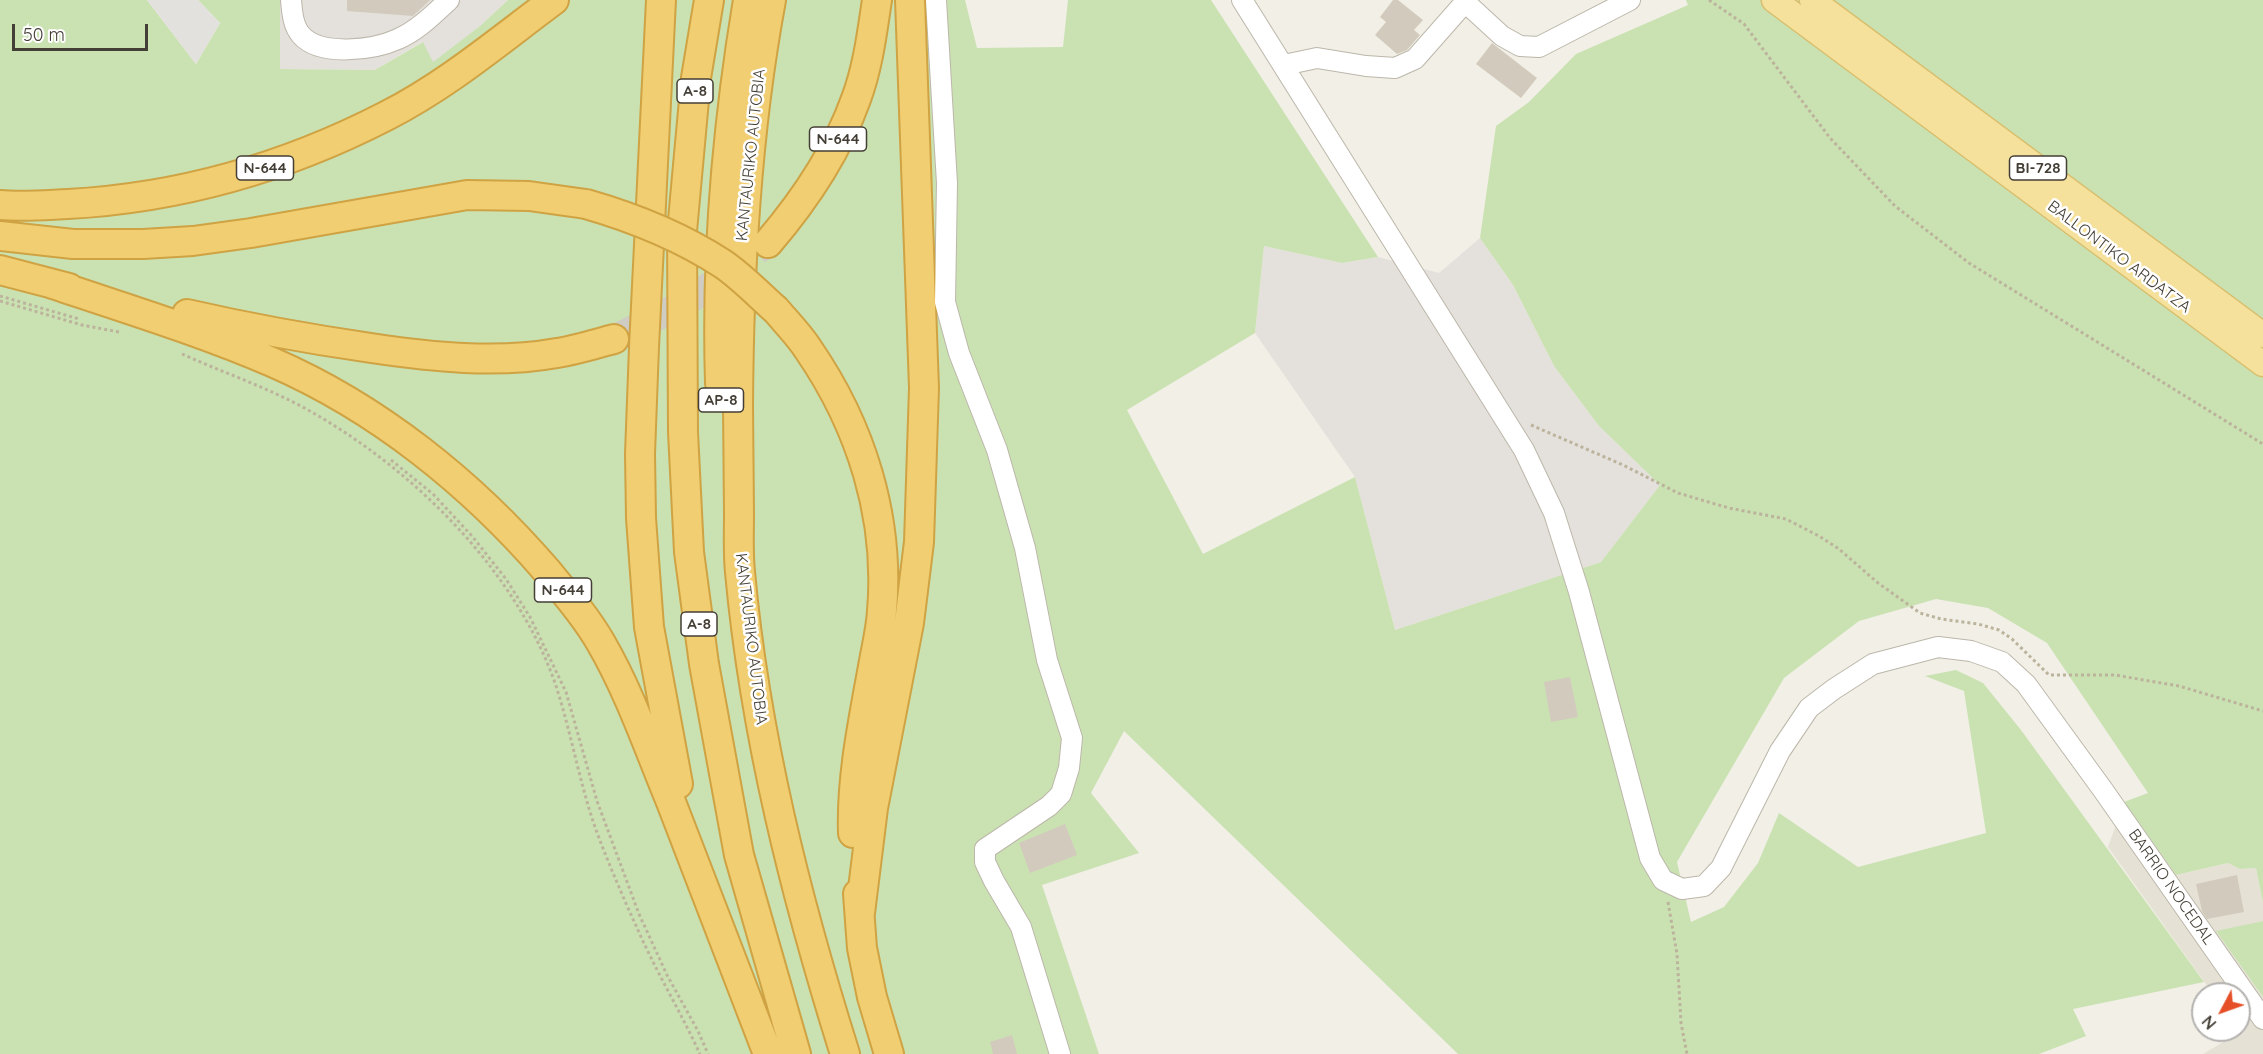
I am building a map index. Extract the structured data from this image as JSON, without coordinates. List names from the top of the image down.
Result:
{
  "streets": {
    "highway": [
      "A-8",
      "N-644",
      "KANTAURIKO AUTOBIA",
      "AP-8"
    ],
    "main road": ["BI-728", "BALLONTIKO ARDATZA"],
    "street": ["BARRIO NOCEDAL"]
  },
  "crossings": [
    ["KANTAURIKO AUTOBIA", "AP-8"]
  ],
  "scale_bar": "50 m",
  "north": "bottom left"
}
